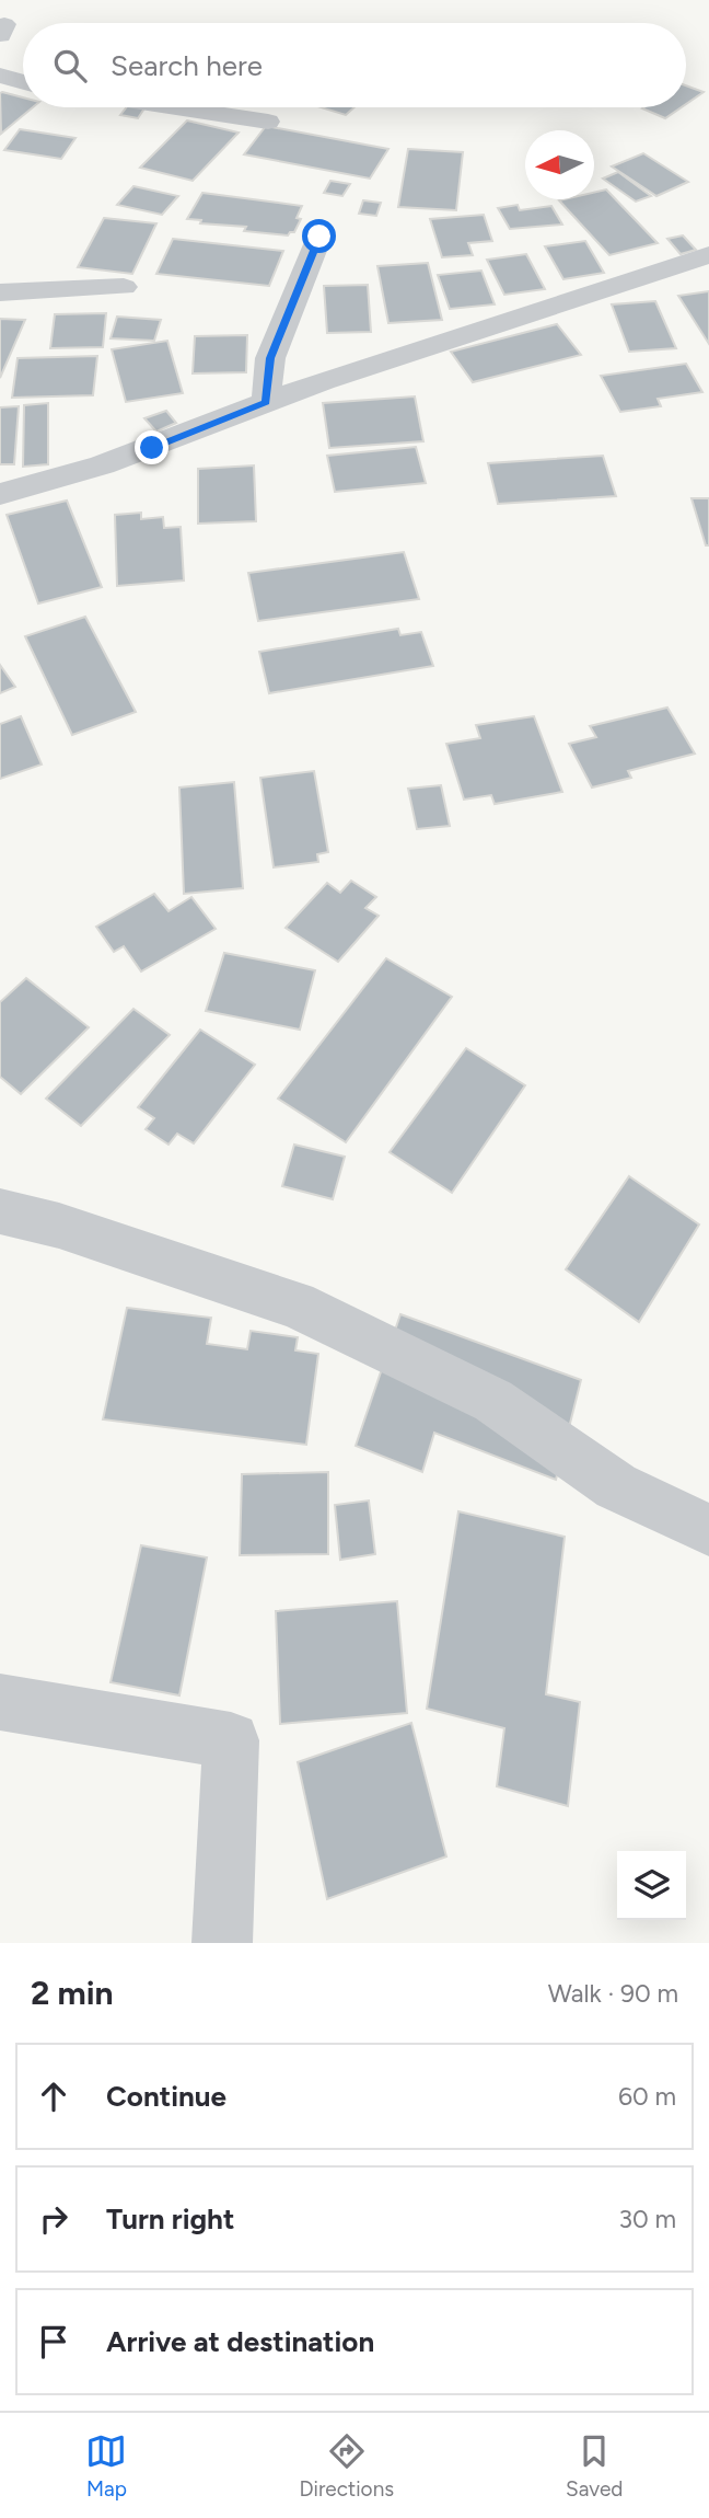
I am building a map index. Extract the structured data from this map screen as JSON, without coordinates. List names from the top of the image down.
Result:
{
  "north": "left",
  "page": {
    "search": "Search here",
    "heading": ["2 min", "Walk · 90 m"],
    "list": [
      ["Continue", "60 m"],
      ["Turn right", "30 m"],
      "Arrive at destination"
    ],
    "nav": ["Map", "Directions", "Saved"]
  }
}
